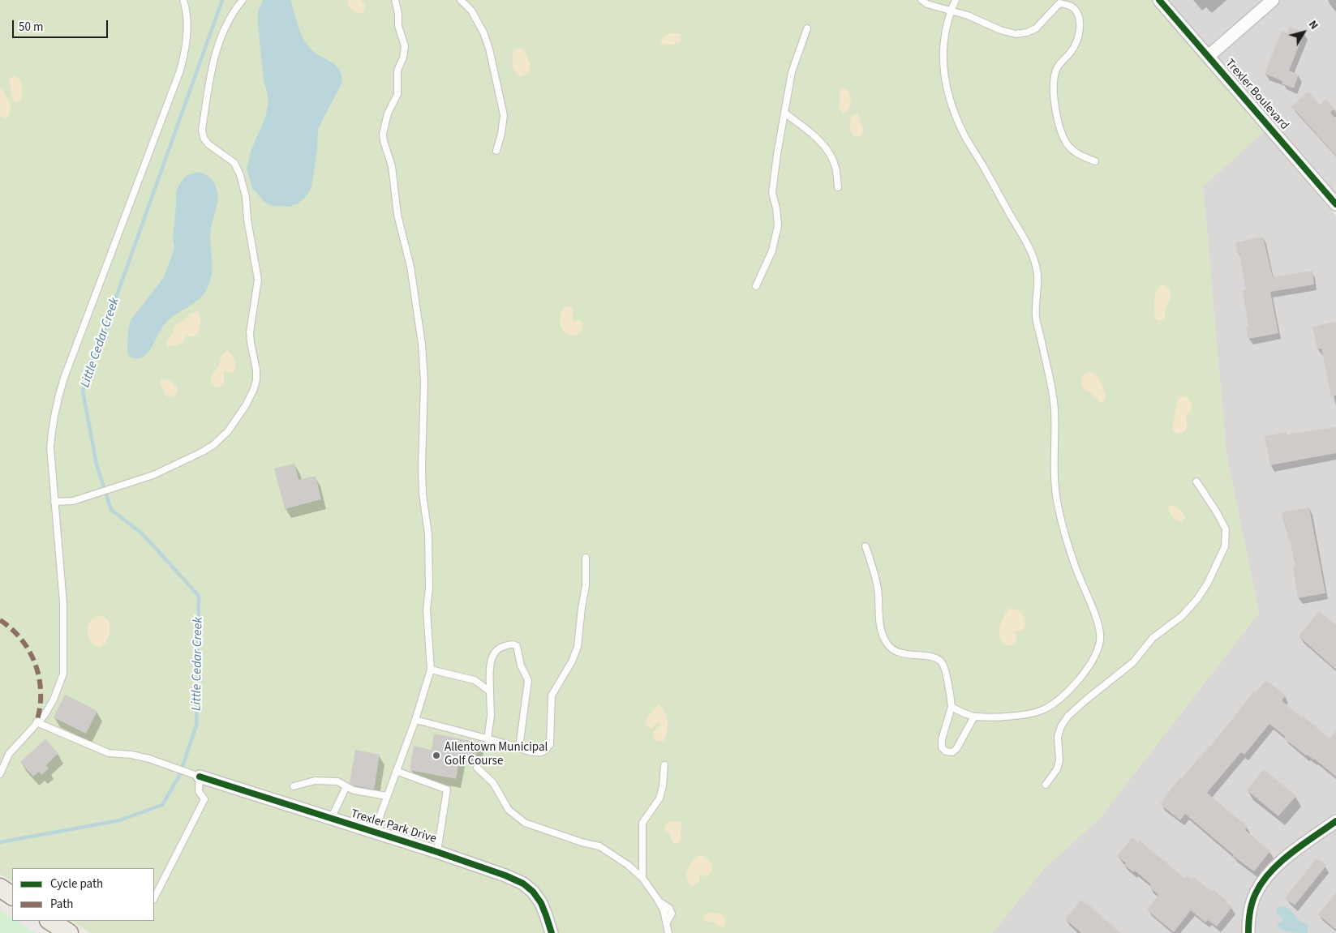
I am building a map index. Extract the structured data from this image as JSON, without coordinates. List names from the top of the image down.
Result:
{
  "streets": {
    "street": ["Trexler Boulevard", "Trexler Park Drive"]
  },
  "water": ["Little Cedar Creek"],
  "places": ["Allentown Municipal Golf Course"],
  "legend": ["Cycle path", "Path"],
  "scale_bar": "50 m",
  "north": "top right"
}
